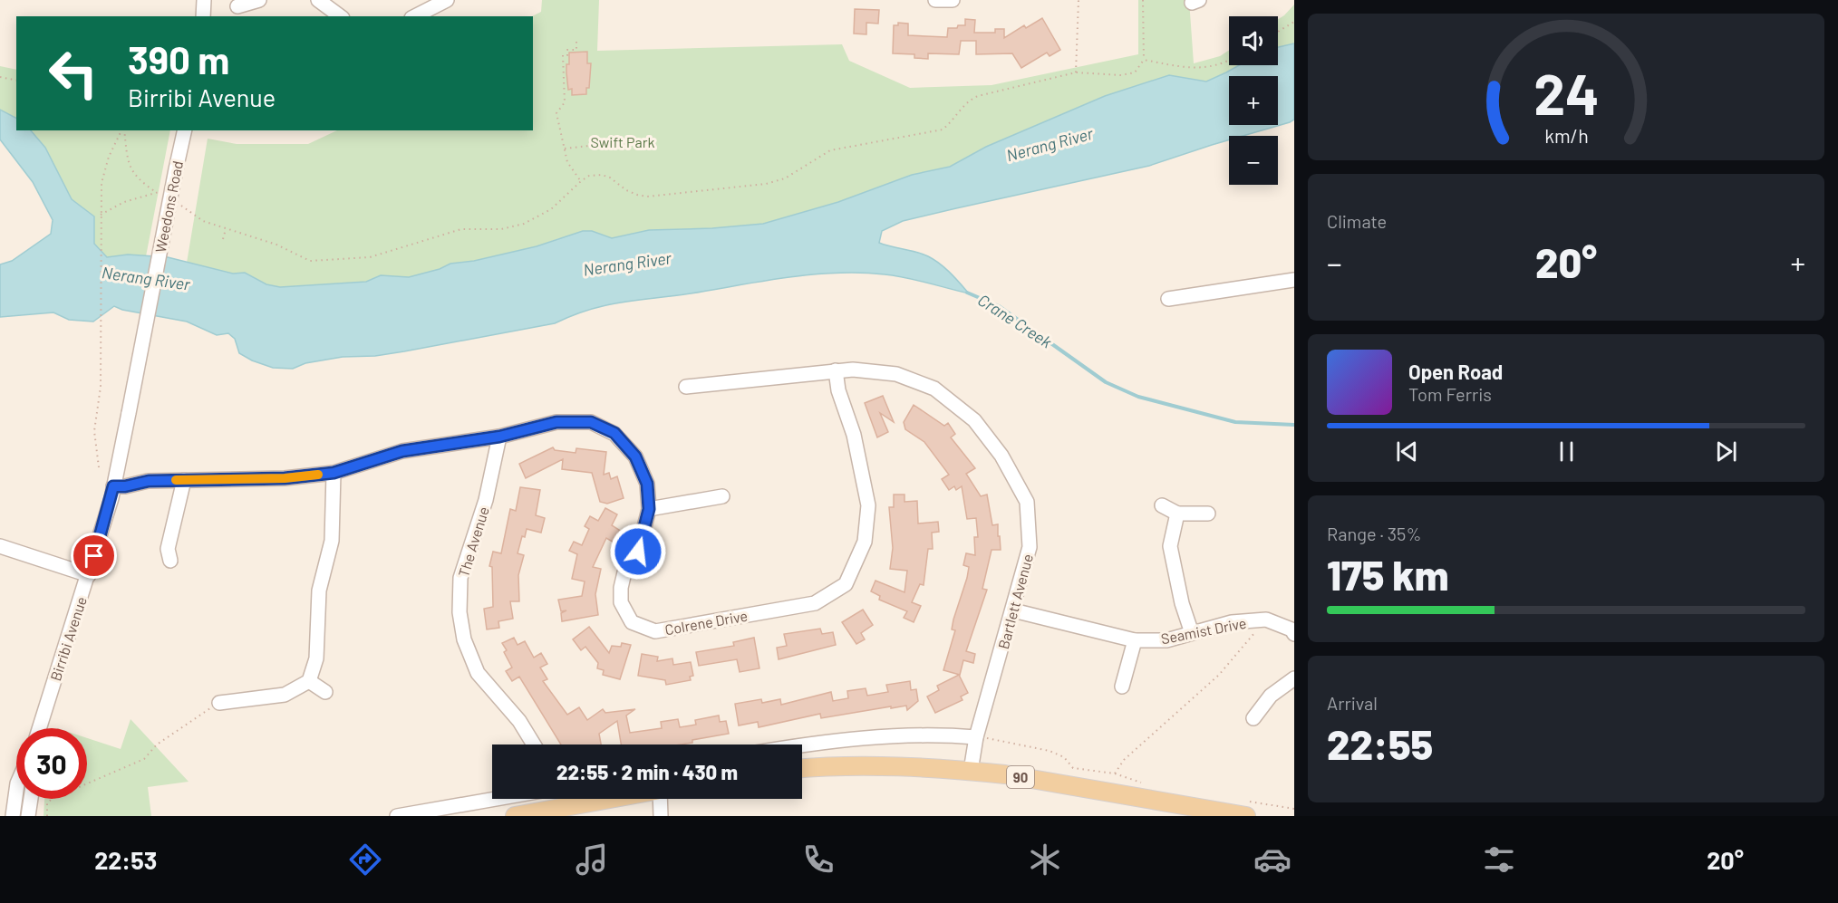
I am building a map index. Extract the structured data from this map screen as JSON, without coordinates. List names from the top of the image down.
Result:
{
  "streets": {
    "main road": ["90"],
    "street": [
      "Weedons Road",
      "The Avenue",
      "Bartlett Avenue",
      "Colrene Drive",
      "Seamist Drive",
      "Birribi Avenue"
    ]
  },
  "crossings": [
    ["Weedons Road", "Birribi Avenue"],
    ["The Avenue", "Colrene Drive"],
    ["Bartlett Avenue", "Colrene Drive"],
    ["Bartlett Avenue", "Seamist Drive"],
    ["Bartlett Avenue", "90"],
    ["Colrene Drive", "Birribi Avenue"]
  ],
  "water": ["Nerang River", "Crane Creek"],
  "parks": ["Swift Park"],
  "page": {
    "map_buttons": ["+", "−"],
    "turn": ["390 m", "Birribi Avenue"],
    "tile": [
      "Climate",
      ["Range · 35%", "175 km"],
      ["Arrival", "22:55"]
    ],
    "heat": ["−", "20°", "+"],
    "song": ["Open Road", "Tom Ferris"],
    "limit": "30",
    "trip": "22:55 · 2 min · 430 m",
    "tabs": ["22:53", "20°"],
    "gauge": ["24", "km/h"]
  }
}
